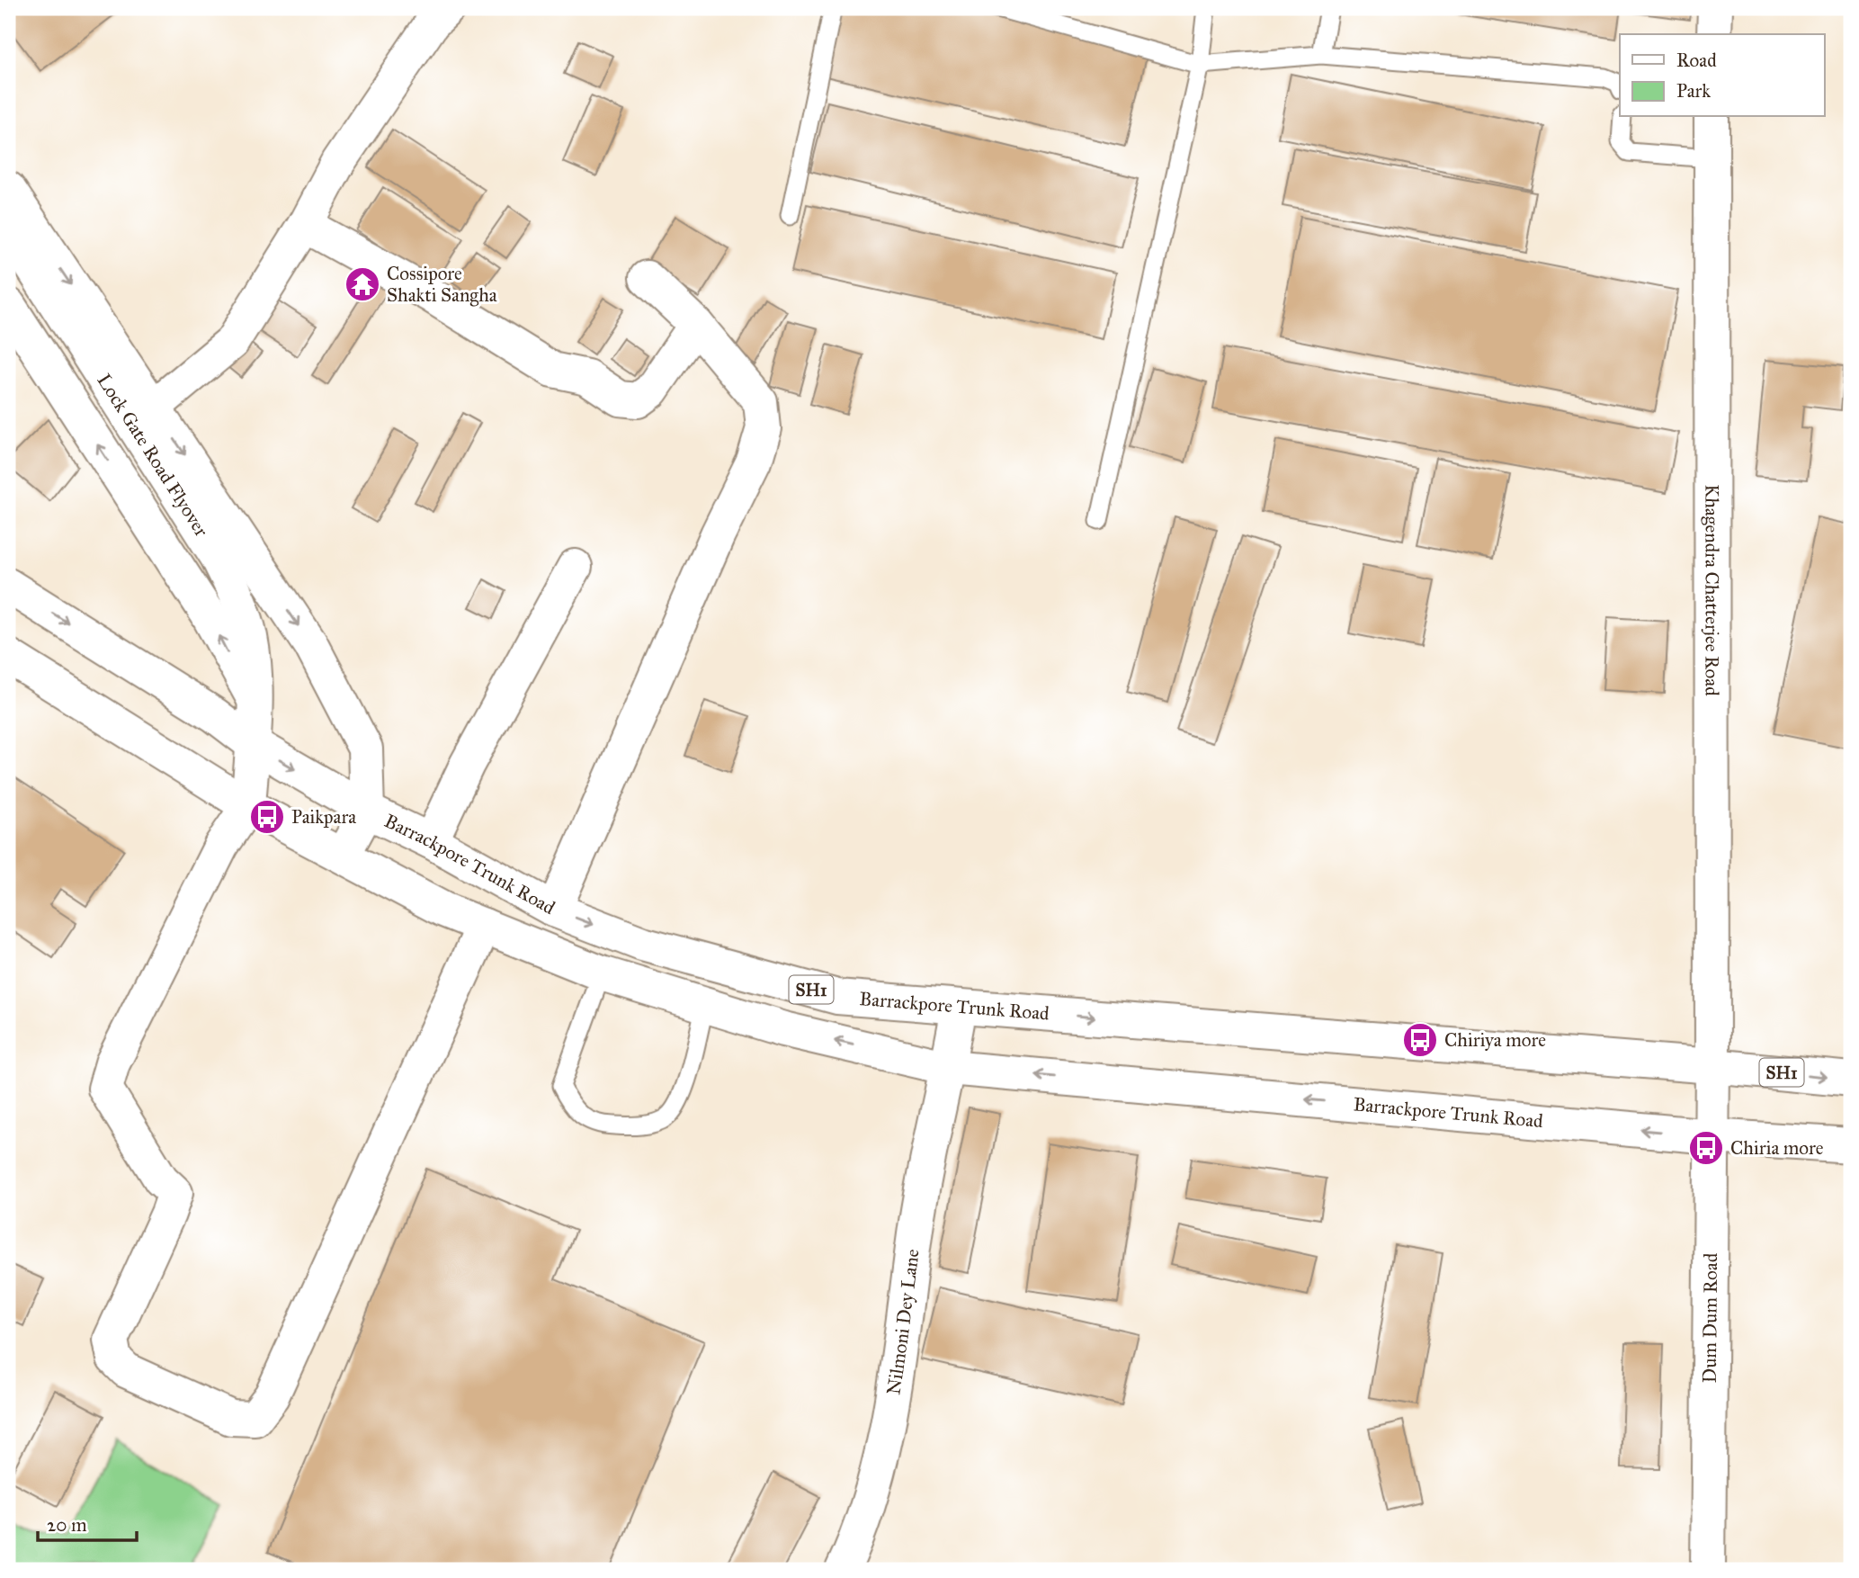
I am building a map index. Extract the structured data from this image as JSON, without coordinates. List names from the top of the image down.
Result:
{
  "streets": {
    "street": [
      "Lock Gate Road Flyover",
      "Khagendra Chatterjee Road",
      "Barrackpore Trunk Road",
      "SH1",
      "Dum Dum Road",
      "Nilmoni Dey Lane"
    ]
  },
  "crossings": [
    ["Lock Gate Road Flyover", "Barrackpore Trunk Road"],
    ["Khagendra Chatterjee Road", "Barrackpore Trunk Road"],
    ["Khagendra Chatterjee Road", "Dum Dum Road"],
    ["Barrackpore Trunk Road", "Dum Dum Road"],
    ["Barrackpore Trunk Road", "Nilmoni Dey Lane"]
  ],
  "places": {
    "temple": ["Cossipore Shakti Sangha"],
    "bus stop": ["Paikpara", "Chiriya more", "Chiria more"]
  },
  "legend": ["Road", "Park"],
  "scale_bar": "20 m"
}
